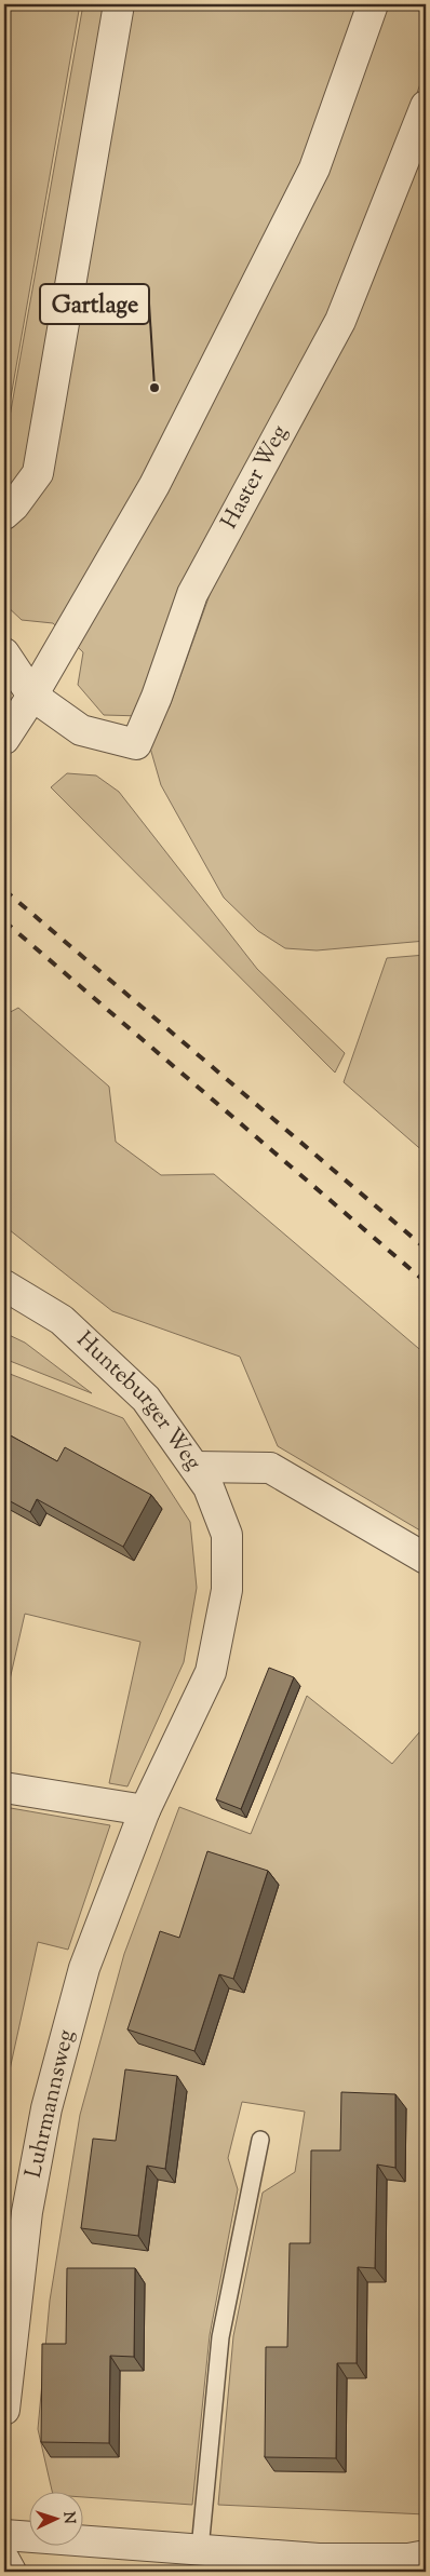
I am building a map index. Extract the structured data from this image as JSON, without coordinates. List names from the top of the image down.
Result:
{
  "streets": {
    "street": ["Haster Weg", "Hunteburger Weg", "Luhrmannsweg"]
  },
  "crossings": [
    ["Hunteburger Weg", "Luhrmannsweg"]
  ],
  "places": ["Gartlage"],
  "north": "right"
}
